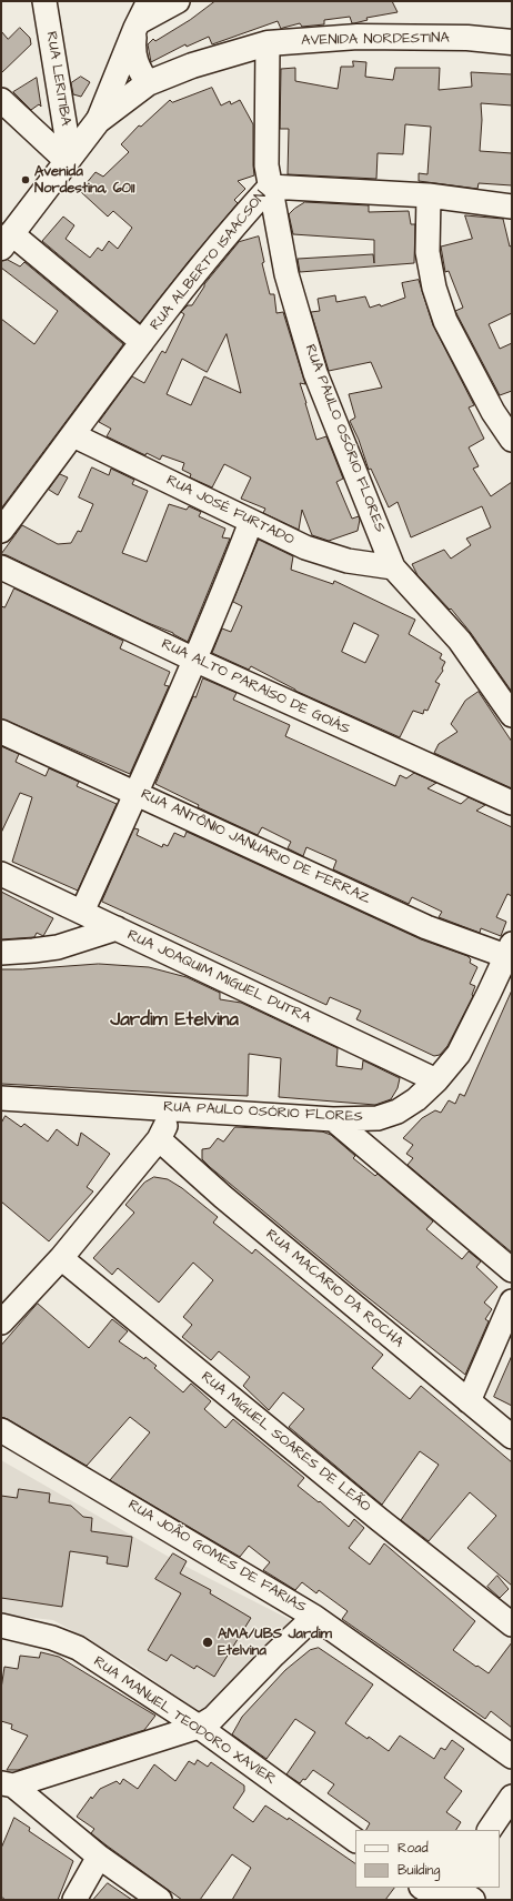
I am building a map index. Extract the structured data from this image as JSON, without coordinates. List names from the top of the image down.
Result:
{
  "streets": {
    "main road": ["AVENIDA NORDESTINA"],
    "street": [
      "RUA LERITIBA",
      "RUA ALBERTO ISAACSON",
      "RUA PAULO OSÓRIO FLORES",
      "RUA JOSÉ FURTADO",
      "RUA ALTO PARAÍSO DE GOIÁS",
      "RUA ANTÔNIO JANUARIO DE FERRAZ",
      "RUA JOAQUIM MIGUEL DUTRA",
      "RUA MACARIO DA ROCHA",
      "RUA MIGUEL SOARES DE LEÃO",
      "RUA JOÃO GOMES DE FARIAS",
      "RUA MANUEL TEODORO XAVIER"
    ]
  },
  "crossings": [
    ["AVENIDA NORDESTINA", "RUA LERITIBA"],
    ["AVENIDA NORDESTINA", "RUA PAULO OSÓRIO FLORES"],
    ["RUA ALBERTO ISAACSON", "RUA PAULO OSÓRIO FLORES"],
    ["RUA ALBERTO ISAACSON", "RUA JOSÉ FURTADO"],
    ["RUA PAULO OSÓRIO FLORES", "RUA JOSÉ FURTADO"],
    ["RUA PAULO OSÓRIO FLORES", "RUA ANTÔNIO JANUARIO DE FERRAZ"],
    ["RUA PAULO OSÓRIO FLORES", "RUA JOAQUIM MIGUEL DUTRA"]
  ],
  "districts": ["Jardim Etelvina"],
  "places": ["Avenida Nordestina, 6011", "AMA/UBS Jardim Etelvina"],
  "legend": ["Road", "Building"]
}
